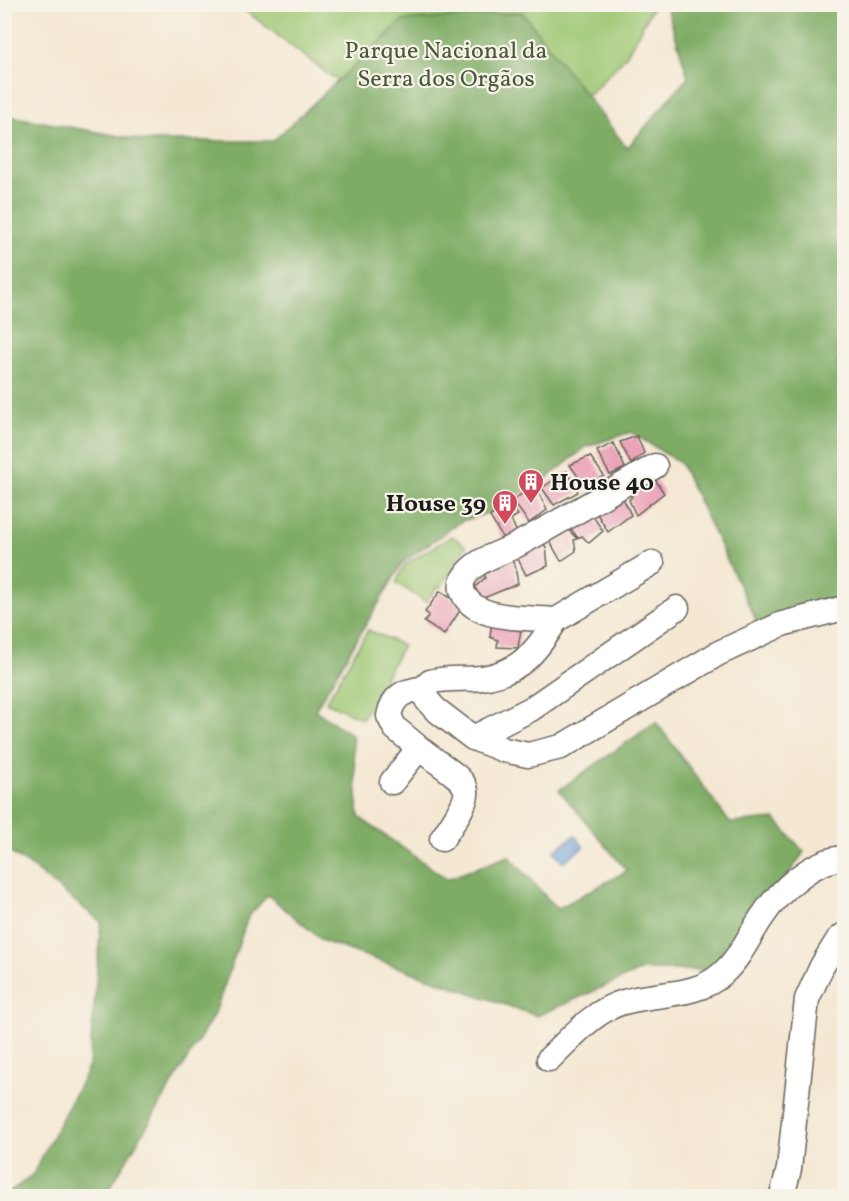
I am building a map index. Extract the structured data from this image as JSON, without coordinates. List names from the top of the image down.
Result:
{
  "parks": ["Parque Nacional da Serra dos Orgãos"],
  "places": {
    "building": ["House 40", "House 39"]
  }
}
